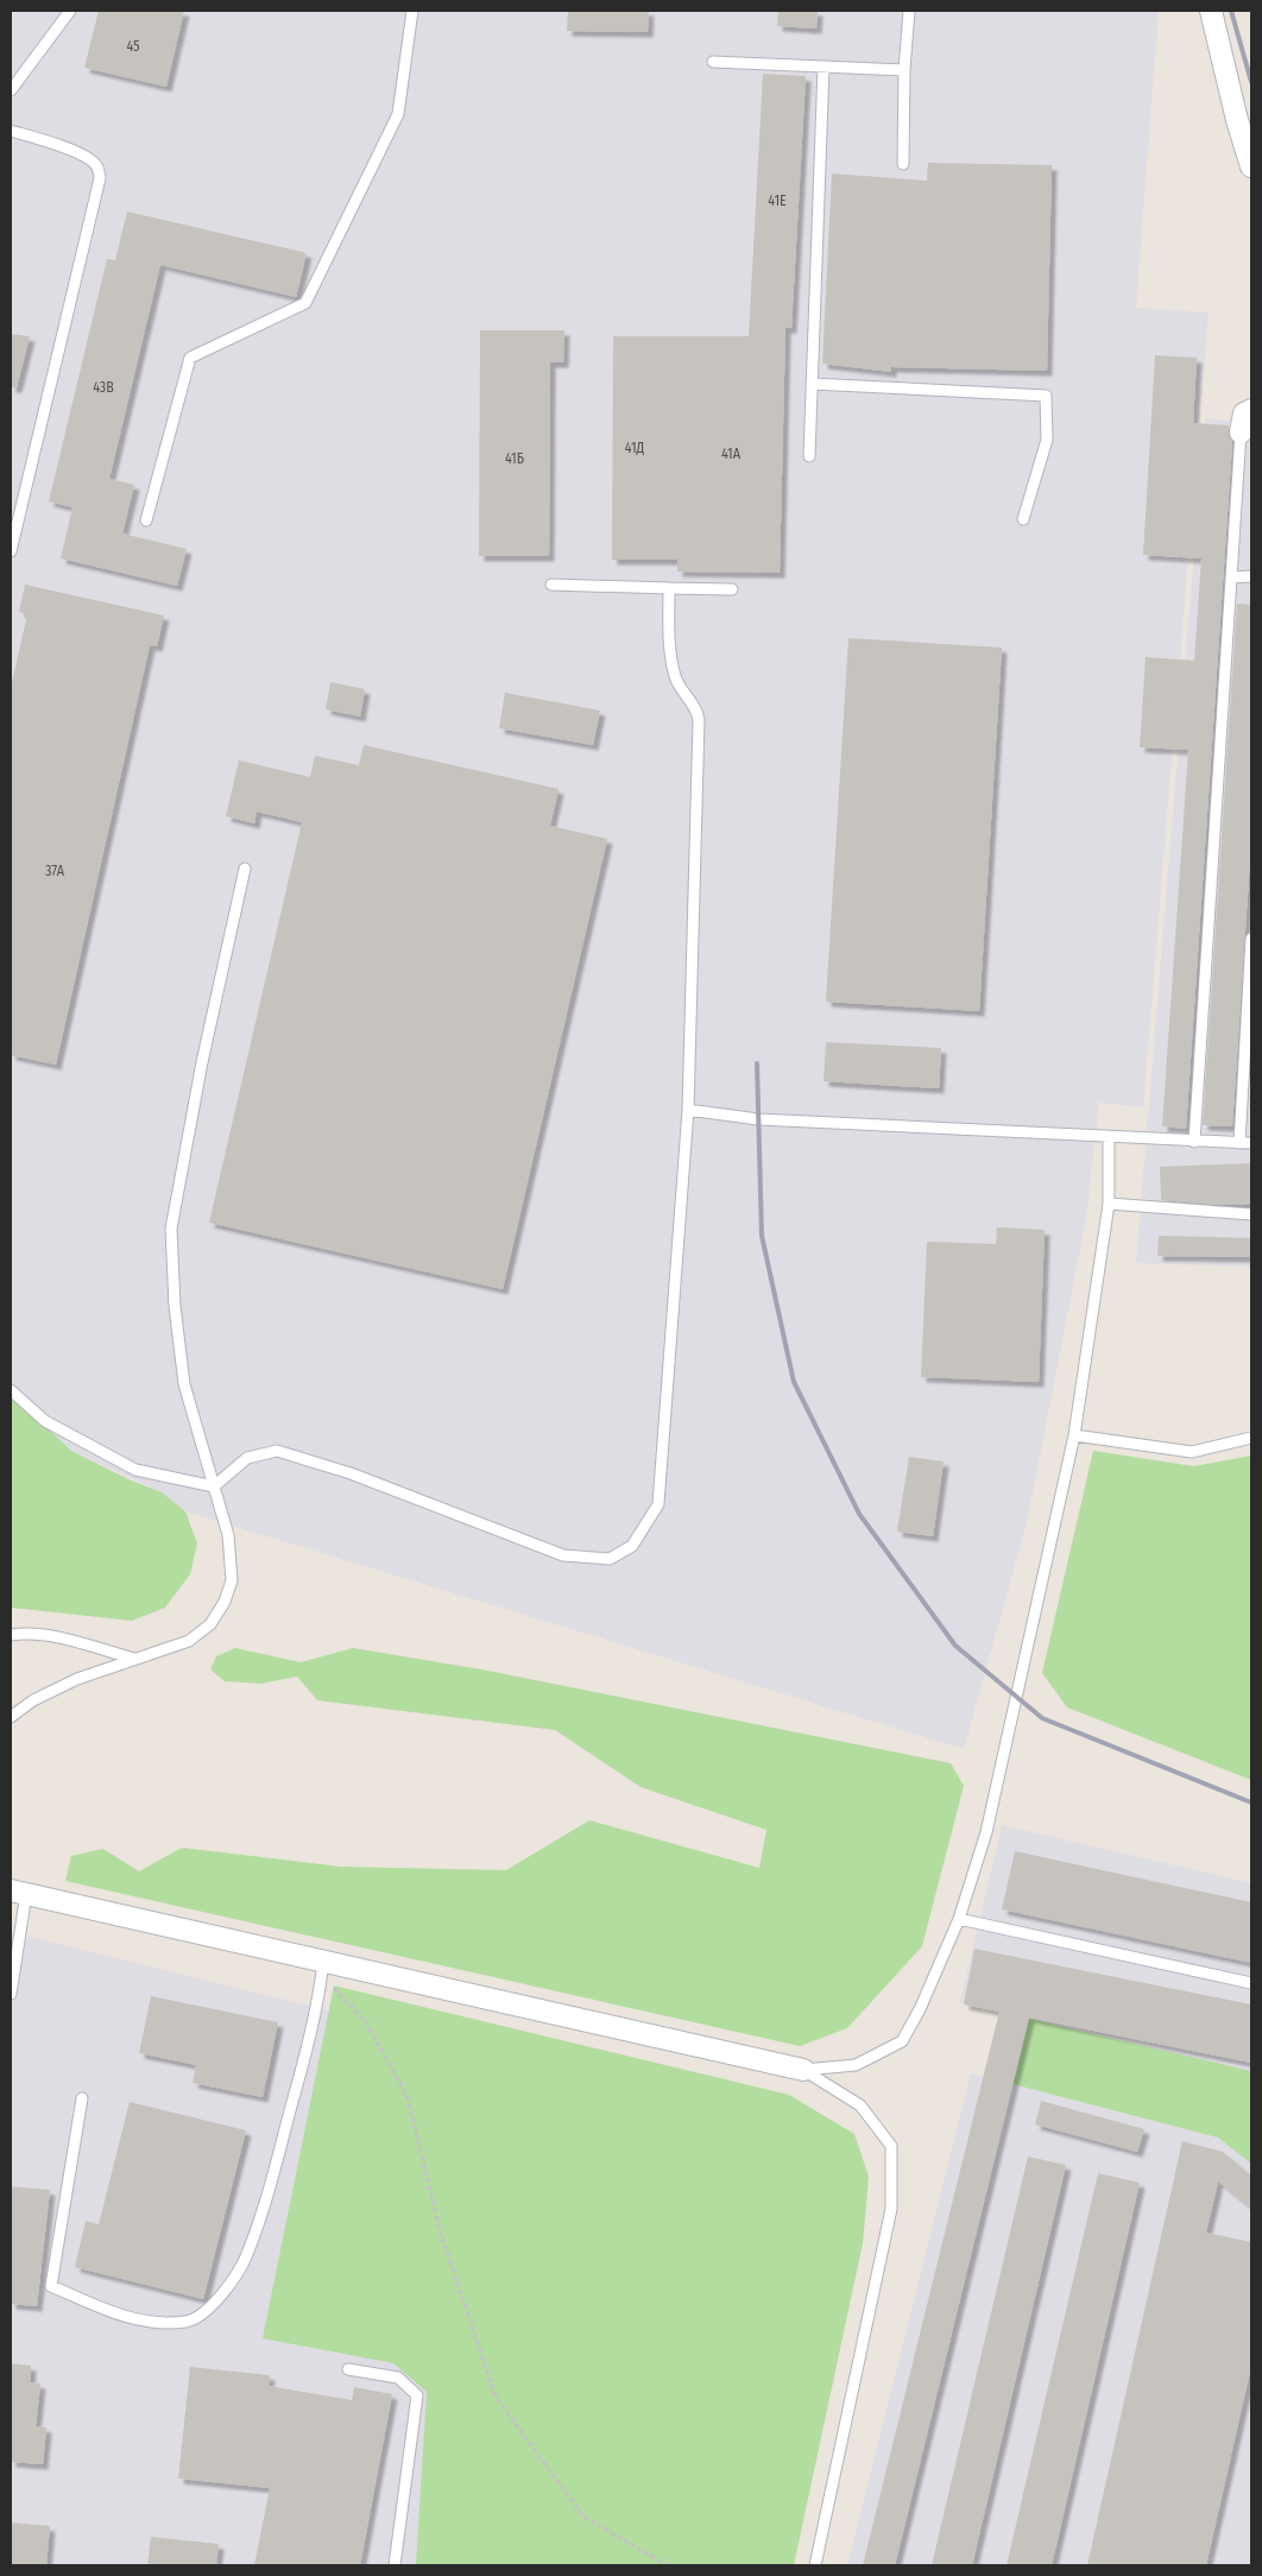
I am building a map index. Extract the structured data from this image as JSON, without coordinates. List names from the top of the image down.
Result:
{
  "house_numbers": [
    "45",
    "41Е",
    "43В",
    "41Д",
    "41А",
    "41Б",
    "37А"
  ]
}
